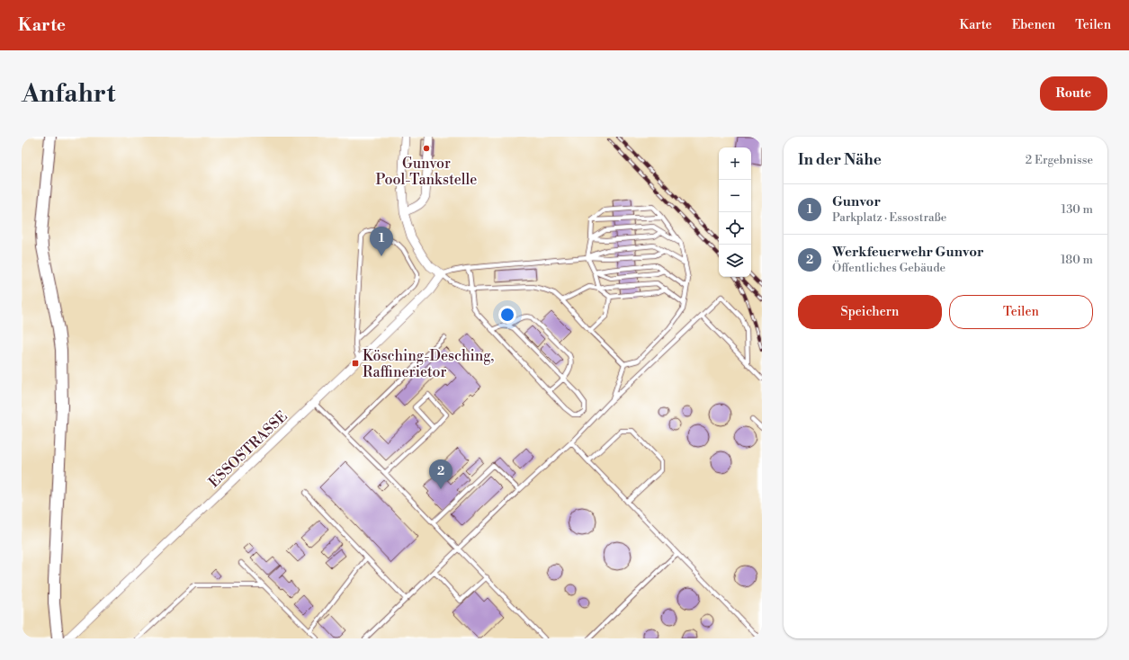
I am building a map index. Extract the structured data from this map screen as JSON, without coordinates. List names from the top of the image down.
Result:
{
  "streets": {
    "street": ["ESSOSTRASSE"]
  },
  "places": {
    "other": ["Gunvor Pool-Tankstelle"],
    "transit": ["Kösching-Desching, Raffinerietor"]
  },
  "page": {
    "header": "Karte",
    "nav": ["Karte", "Ebenen", "Teilen"],
    "buttons": [
      "Route",
      ["Speichern", "Teilen"]
    ],
    "title": "Anfahrt",
    "heading": ["In der Nähe", "2 Ergebnisse"],
    "map_buttons": ["+", "−"],
    "list": [
      {
        "mark": "1",
        "name": "Gunvor",
        "note": "Parkplatz · Essostraße",
        "value": "130 m"
      },
      {
        "mark": "2",
        "name": "Werkfeuerwehr Gunvor",
        "note": "Öffentliches Gebäude",
        "value": "180 m"
      }
    ],
    "pins": ["1", "2"]
  }
}
